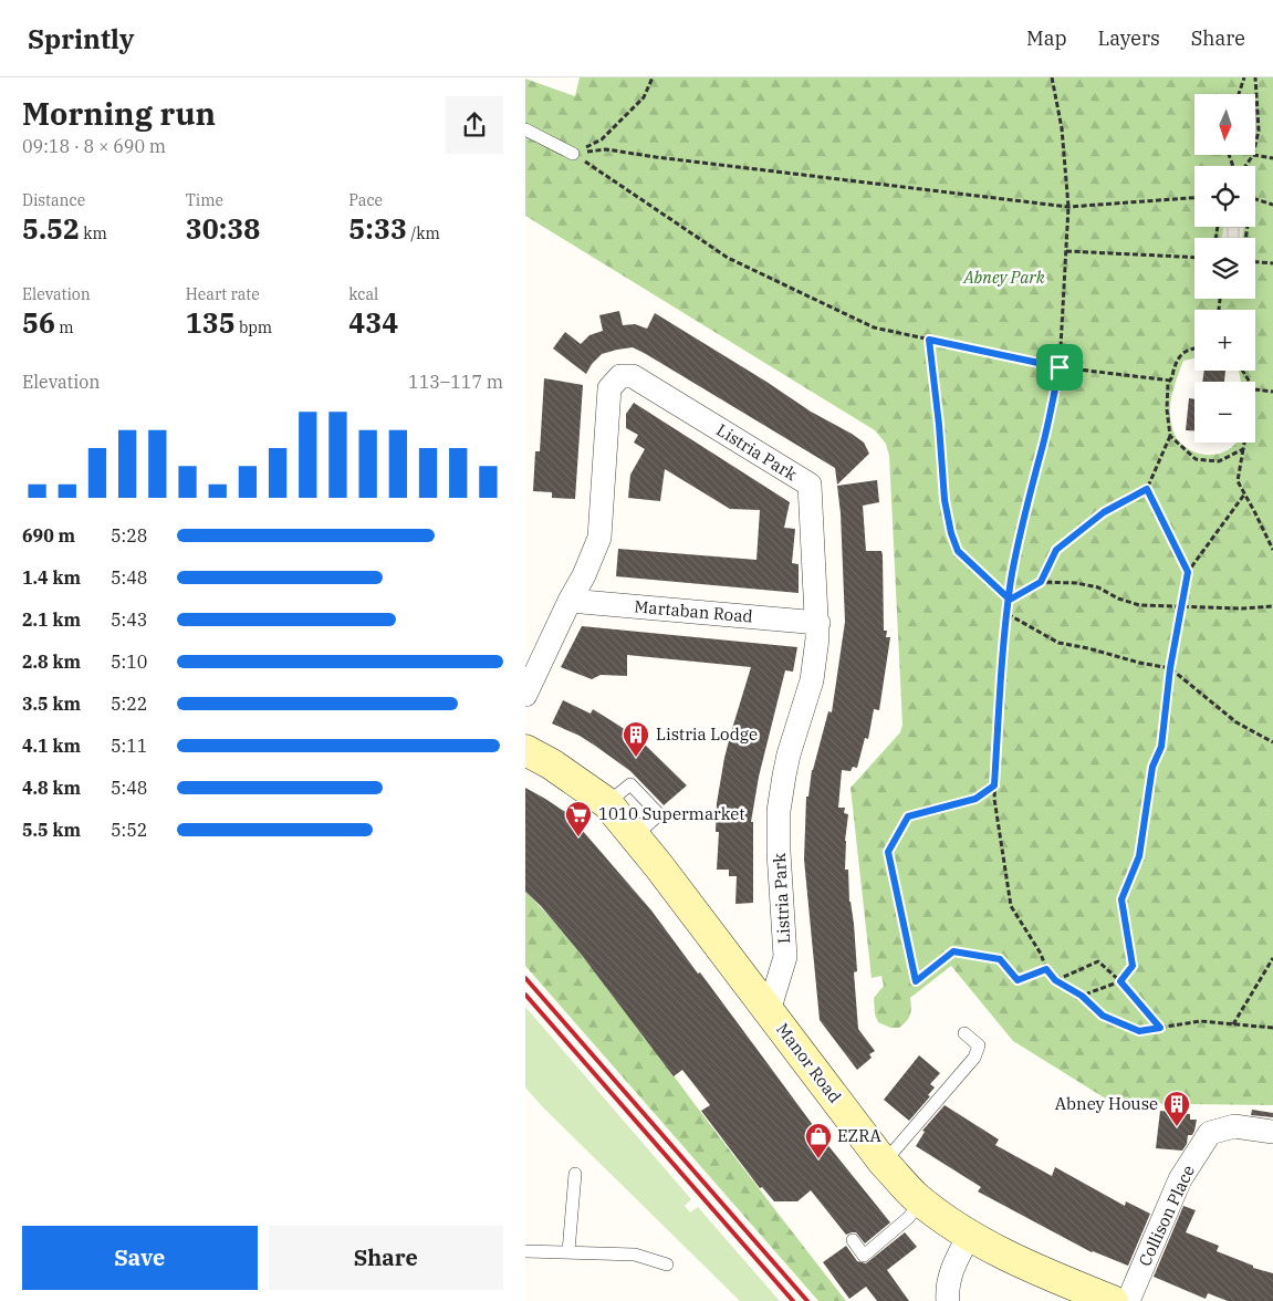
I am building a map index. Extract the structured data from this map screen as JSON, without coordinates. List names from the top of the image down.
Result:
{
  "streets": {
    "main road": ["Manor Road"],
    "street": ["Listria Park", "Martaban Road", "Collison Place"]
  },
  "crossings": [
    ["Listria Park", "Martaban Road"],
    ["Listria Park", "Manor Road"]
  ],
  "parks": ["Abney Park"],
  "places": {
    "building": ["Listria Lodge", "Abney House"],
    "supermarket": ["1010 Supermarket"],
    "shop": ["EZRA"]
  },
  "north": "bottom",
  "page": {
    "header": "Sprintly",
    "nav": ["Map", "Layers", "Share"],
    "heading": ["Morning run", "09:18 · 8 × 690 m"],
    "map_buttons": ["+", "−"],
    "stats": [
      ["Distance", "5.52 km"],
      ["Time", "30:38"],
      ["Pace", "5:33 /km"],
      ["Elevation", "56 m"],
      ["Heart rate", "135 bpm"],
      ["kcal", "434"]
    ],
    "chart": ["Elevation", "113–117 m"],
    "list": [
      {
        "name": "690 m",
        "note": "5:28"
      },
      {
        "name": "1.4 km",
        "note": "5:48"
      },
      {
        "name": "2.1 km",
        "note": "5:43"
      },
      {
        "name": "2.8 km",
        "note": "5:10"
      },
      {
        "name": "3.5 km",
        "note": "5:22"
      },
      {
        "name": "4.1 km",
        "note": "5:11"
      },
      {
        "name": "4.8 km",
        "note": "5:48"
      },
      {
        "name": "5.5 km",
        "note": "5:52"
      }
    ],
    "buttons": ["Save", "Share"]
  }
}
